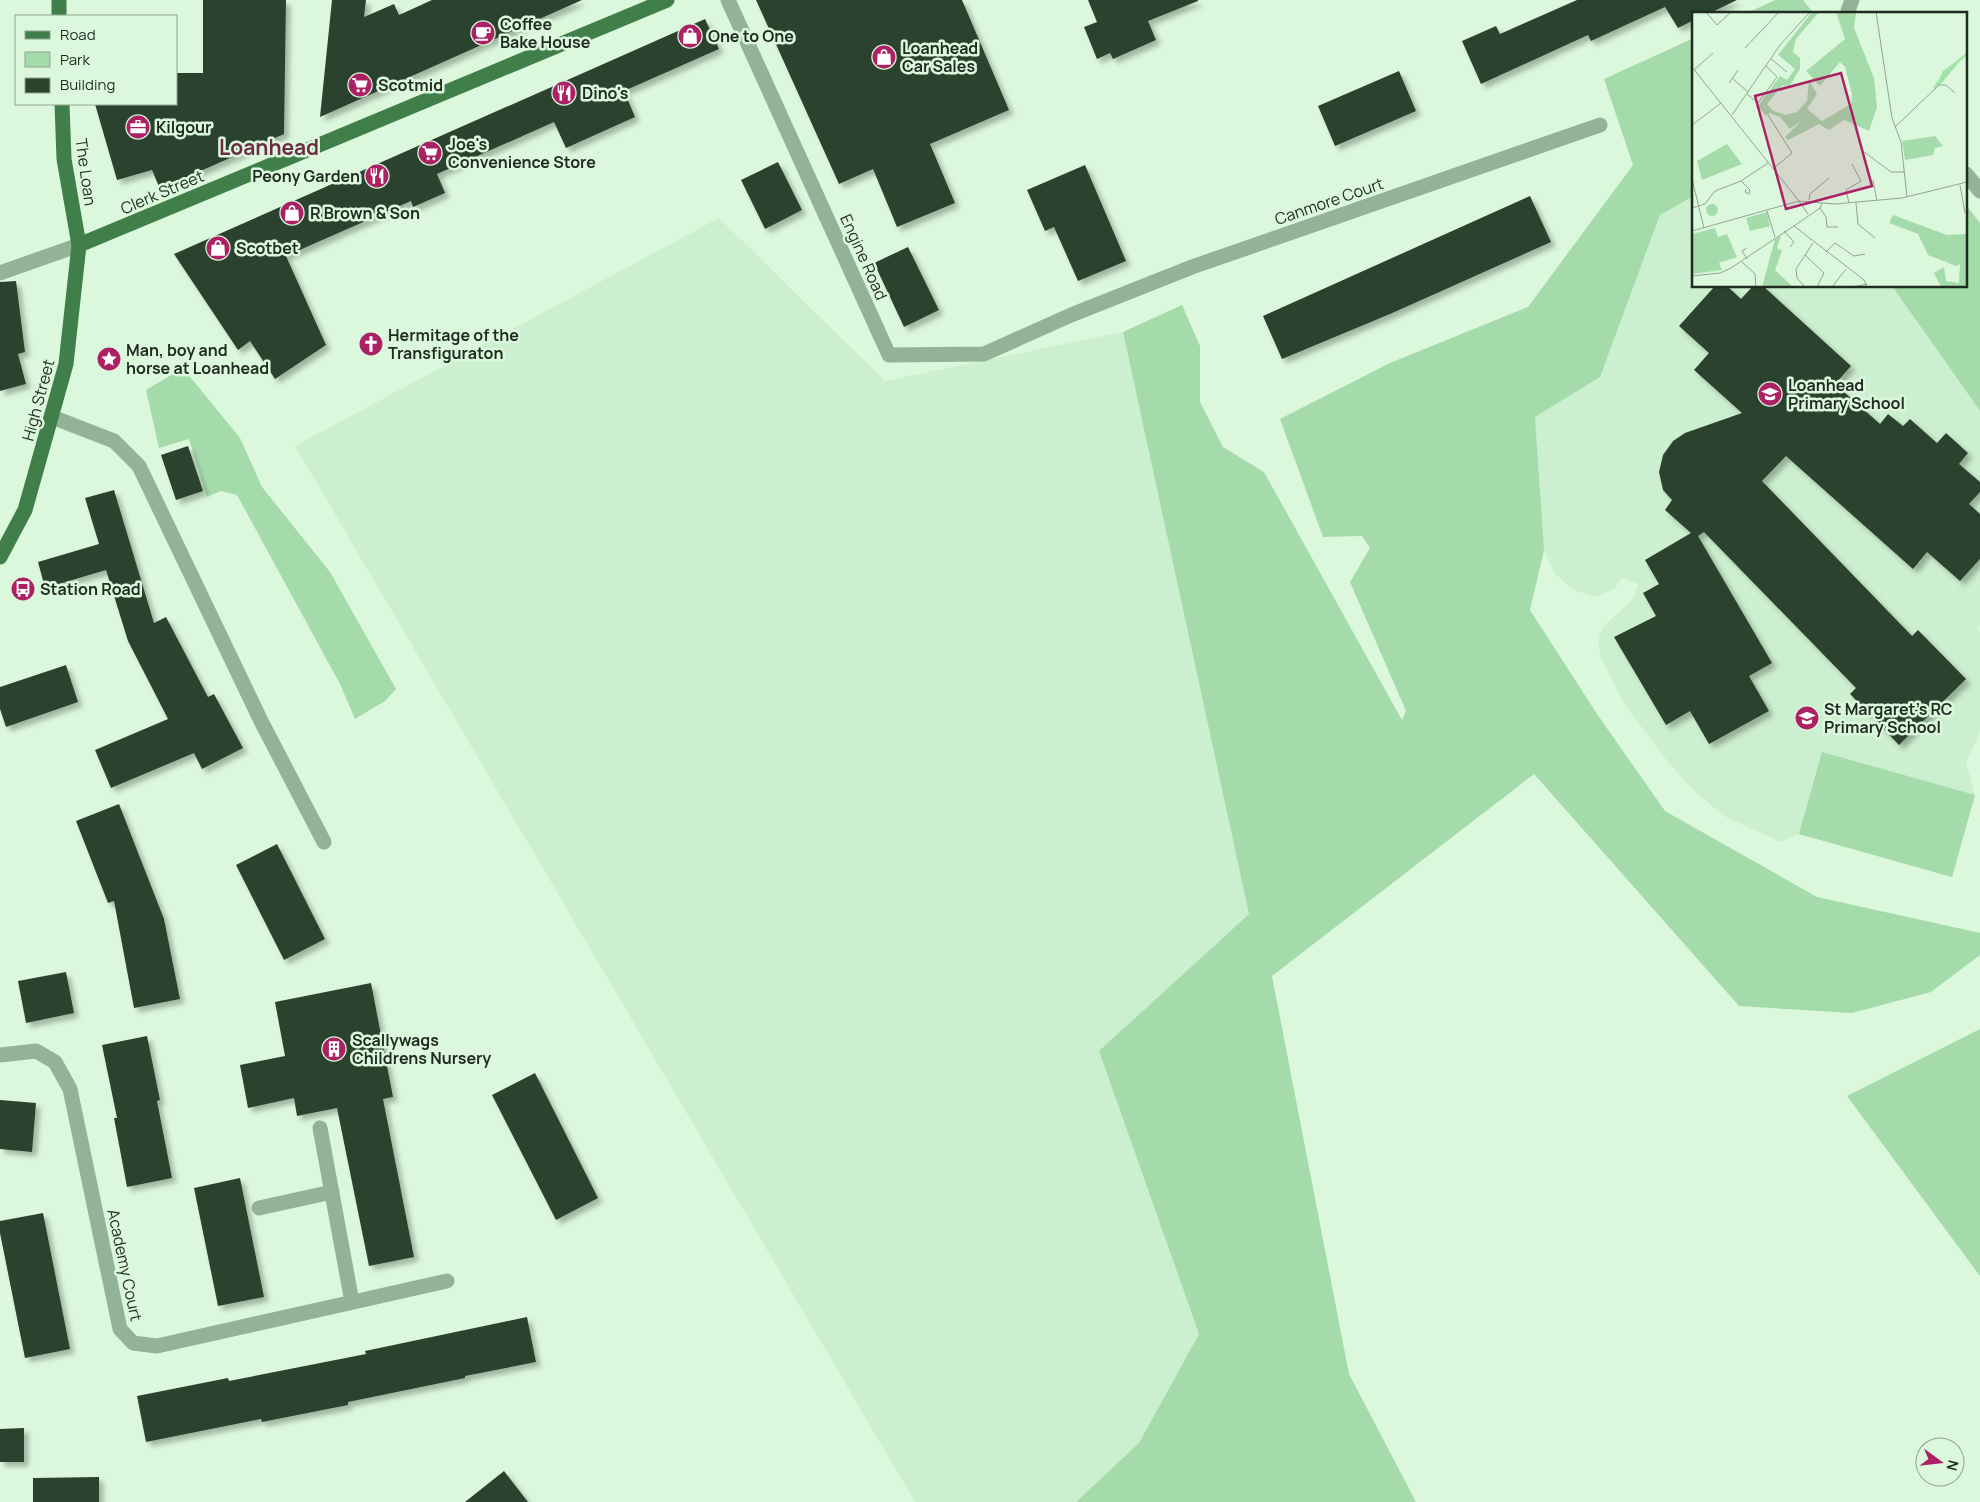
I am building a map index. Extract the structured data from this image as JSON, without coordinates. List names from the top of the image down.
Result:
{
  "streets": {
    "main road": ["The Loan", "Clerk Street", "High Street"],
    "street": ["Canmore Court", "Engine Road", "Academy Court"]
  },
  "crossings": [
    ["The Loan", "Clerk Street"],
    ["The Loan", "High Street"],
    ["Clerk Street", "High Street"],
    ["Canmore Court", "Engine Road"]
  ],
  "districts": ["Loanhead"],
  "places": {
    "cafe": ["Coffee Bake House"],
    "shop": [
      "One to One",
      "Loanhead Car Sales",
      "R Brown & Son",
      "Scotbet"
    ],
    "supermarket": ["Scotmid", "Joe's Convenience Store"],
    "restaurant": ["Dino's", "Peony Garden"],
    "office": ["Kilgour"],
    "church": ["Hermitage of the Transfiguraton"],
    "place": ["Man, boy and horse at Loanhead"],
    "school or university": ["Loanhead Primary School", "St Margaret's RC Primary School"],
    "bus stop": ["Station Road"],
    "building": ["Scallywags Childrens Nursery"]
  },
  "legend": ["Road", "Park", "Building"],
  "north": "right"
}
